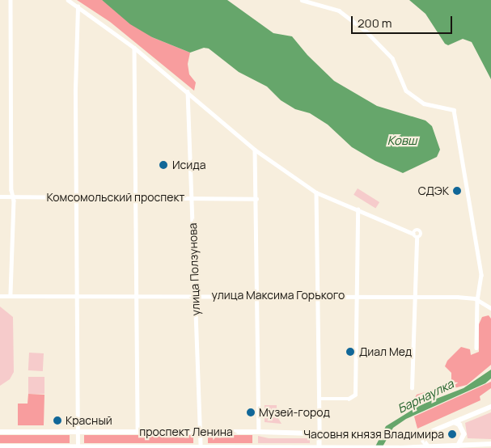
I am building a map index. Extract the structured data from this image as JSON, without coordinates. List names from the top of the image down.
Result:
{
  "streets": {
    "main road": ["проспект Ленина"],
    "street": ["Комсомольский проспект", "улица Ползунова", "улица Максима Горького"]
  },
  "crossings": [
    ["Комсомольский проспект", "улица Ползунова"],
    ["улица Ползунова", "улица Максима Горького"],
    ["улица Ползунова", "проспект Ленина"]
  ],
  "water": ["Ковш", "Барнаулка"],
  "places": [
    "Исида",
    "СДЭК",
    "Диал Мед",
    "Музей-город",
    "Красный",
    "Часовня князя Владимира"
  ],
  "scale_bar": "200 m"
}
